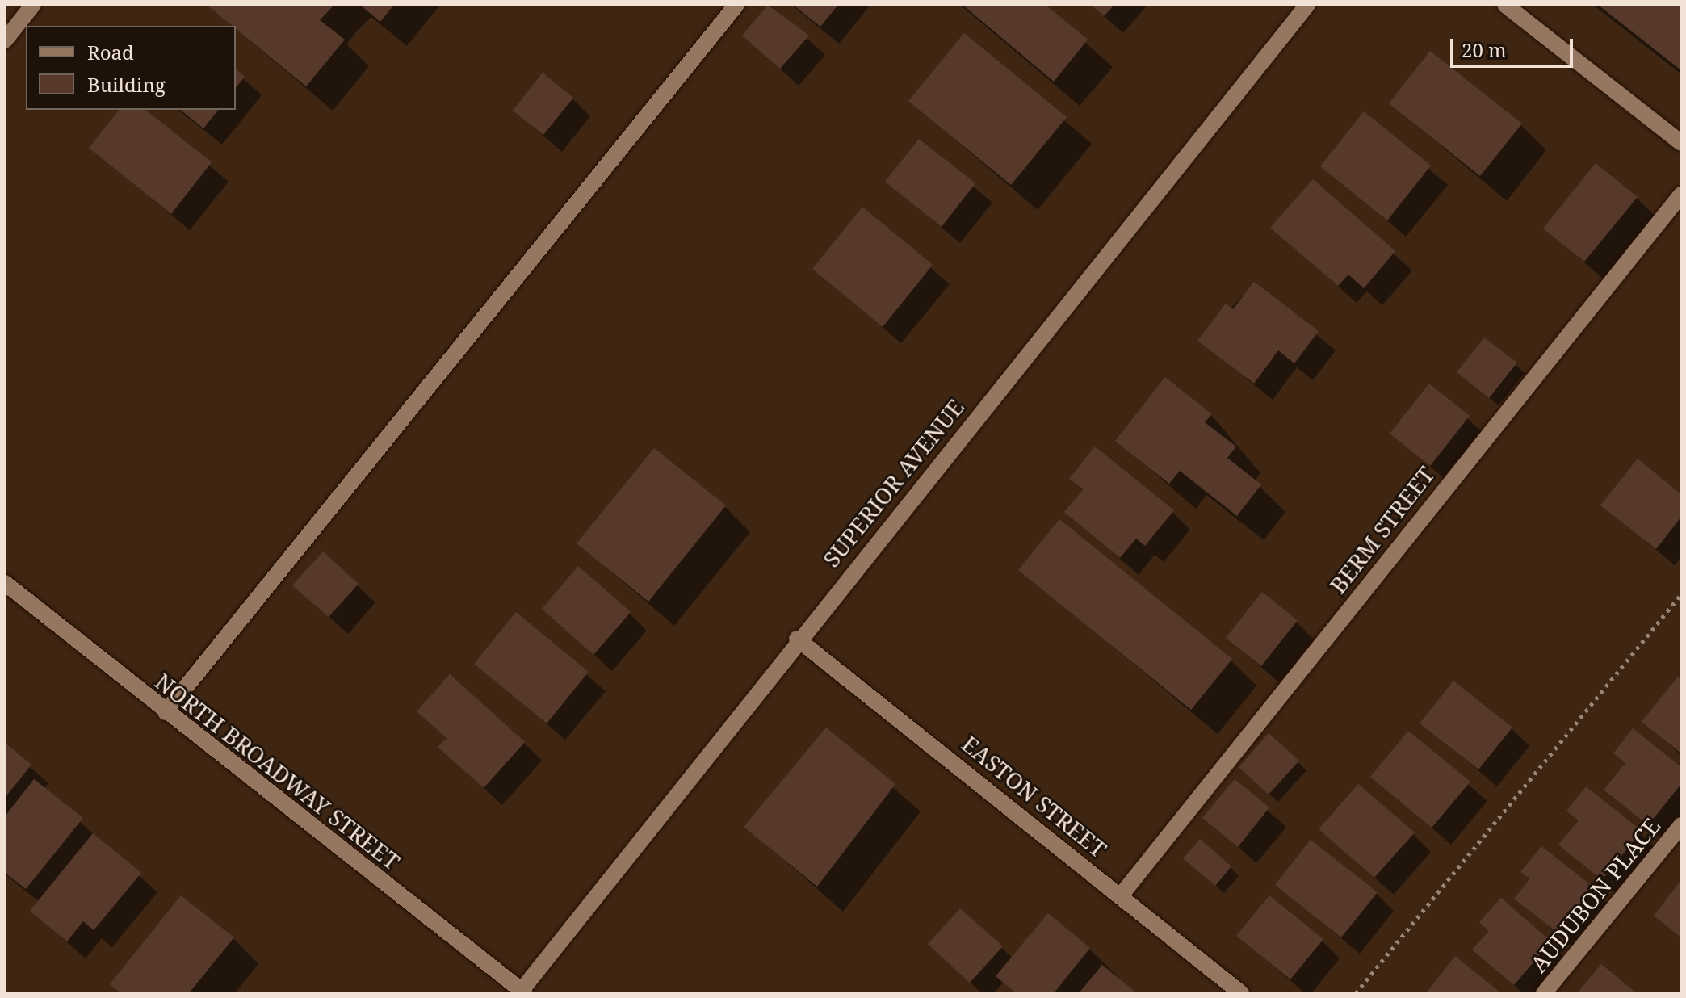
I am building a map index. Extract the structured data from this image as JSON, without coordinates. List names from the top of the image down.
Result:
{
  "streets": {
    "street": [
      "SUPERIOR AVENUE",
      "BERM STREET",
      "NORTH BROADWAY STREET",
      "EASTON STREET",
      "AUDUBON PLACE"
    ]
  },
  "crossings": [
    ["SUPERIOR AVENUE", "NORTH BROADWAY STREET"],
    ["SUPERIOR AVENUE", "EASTON STREET"],
    ["BERM STREET", "EASTON STREET"]
  ],
  "legend": ["Road", "Building"],
  "scale_bar": "20 m"
}
